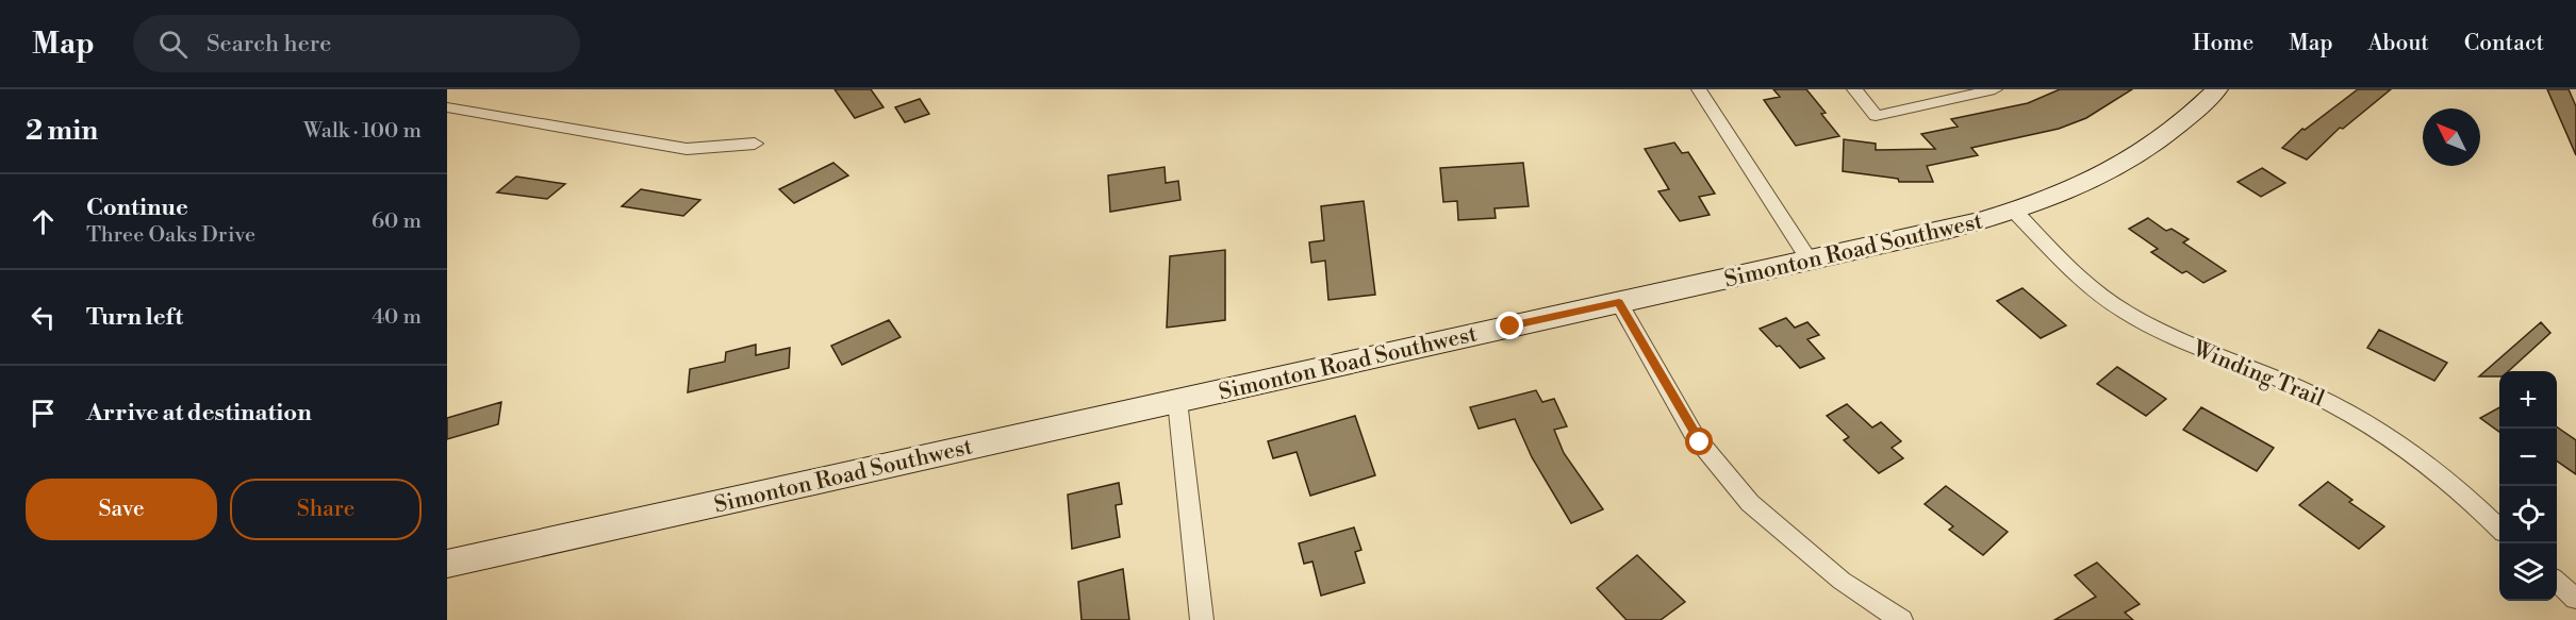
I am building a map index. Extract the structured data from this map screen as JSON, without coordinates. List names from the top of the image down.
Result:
{
  "streets": {
    "street": ["Simonton Road Southwest", "Winding Trail"]
  },
  "crossings": [
    ["Simonton Road Southwest", "Winding Trail"]
  ],
  "north": "top left",
  "page": {
    "header": "Map",
    "search": "Search here",
    "nav": [
      "Home",
      "Map",
      "About",
      "Contact"
    ],
    "heading": ["2 min", "Walk · 100 m"],
    "list": [
      ["Continue", "Three Oaks Drive", "60 m"],
      ["Turn left", "40 m"],
      "Arrive at destination"
    ],
    "map_buttons": ["+", "−"],
    "buttons": ["Save", "Share"]
  }
}
